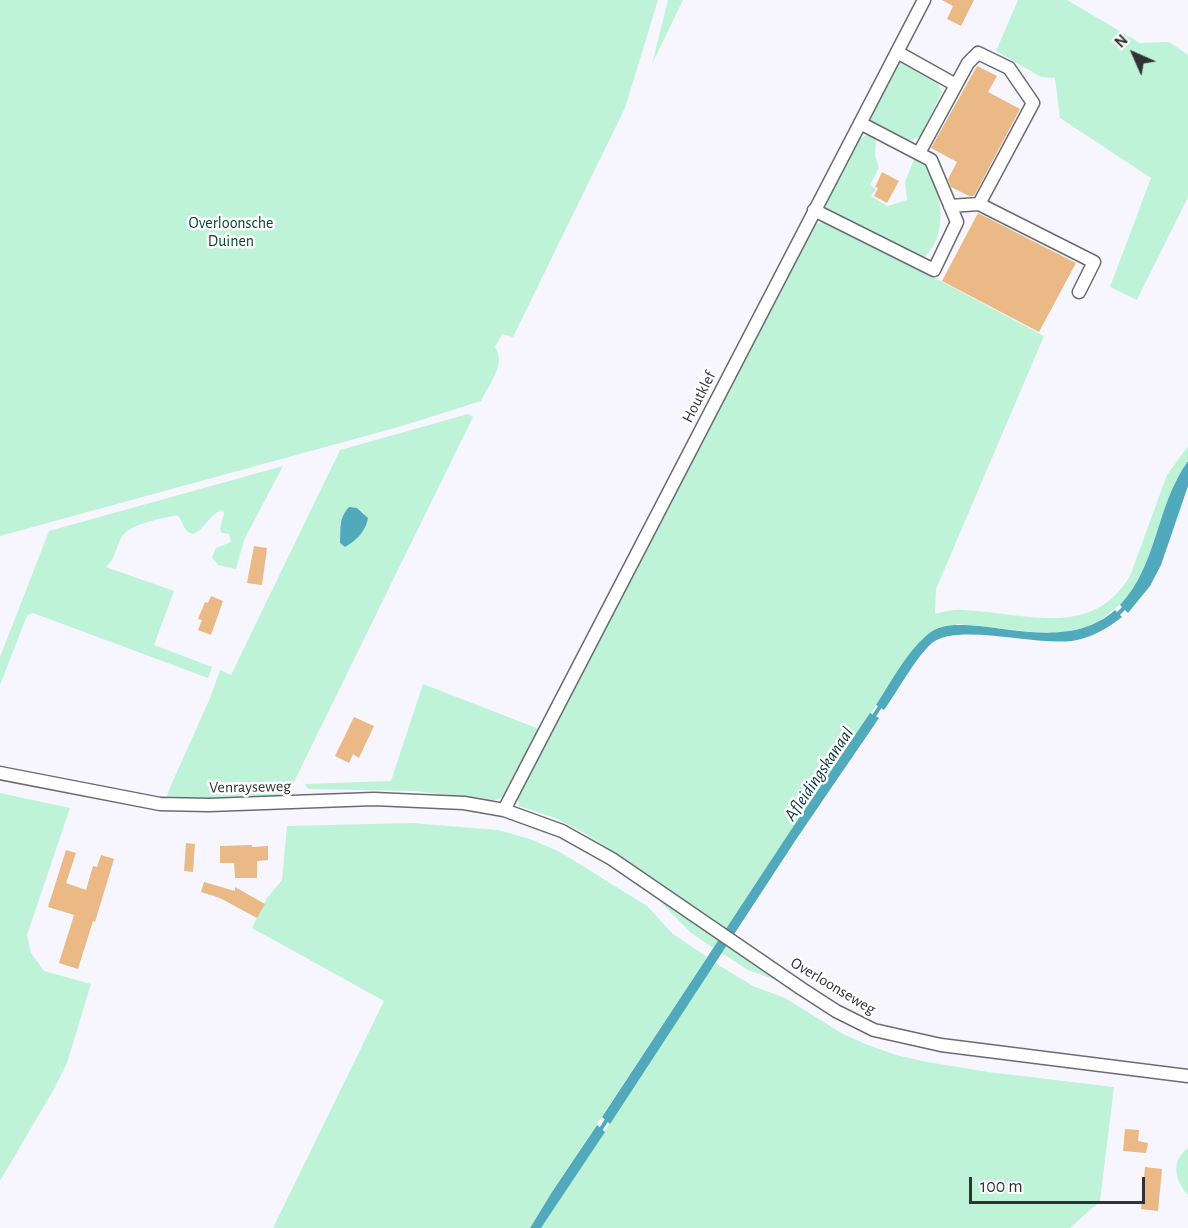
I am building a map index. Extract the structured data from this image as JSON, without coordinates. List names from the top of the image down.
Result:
{
  "streets": {
    "street": ["Houtklef", "Venrayseweg", "Overloonseweg"]
  },
  "crossings": [
    ["Houtklef", "Venrayseweg"],
    ["Houtklef", "Overloonseweg"],
    ["Venrayseweg", "Overloonseweg"]
  ],
  "water": ["Afleidingskanaal"],
  "parks": ["Overloonsche Duinen"],
  "scale_bar": "100 m",
  "north": "top left"
}
